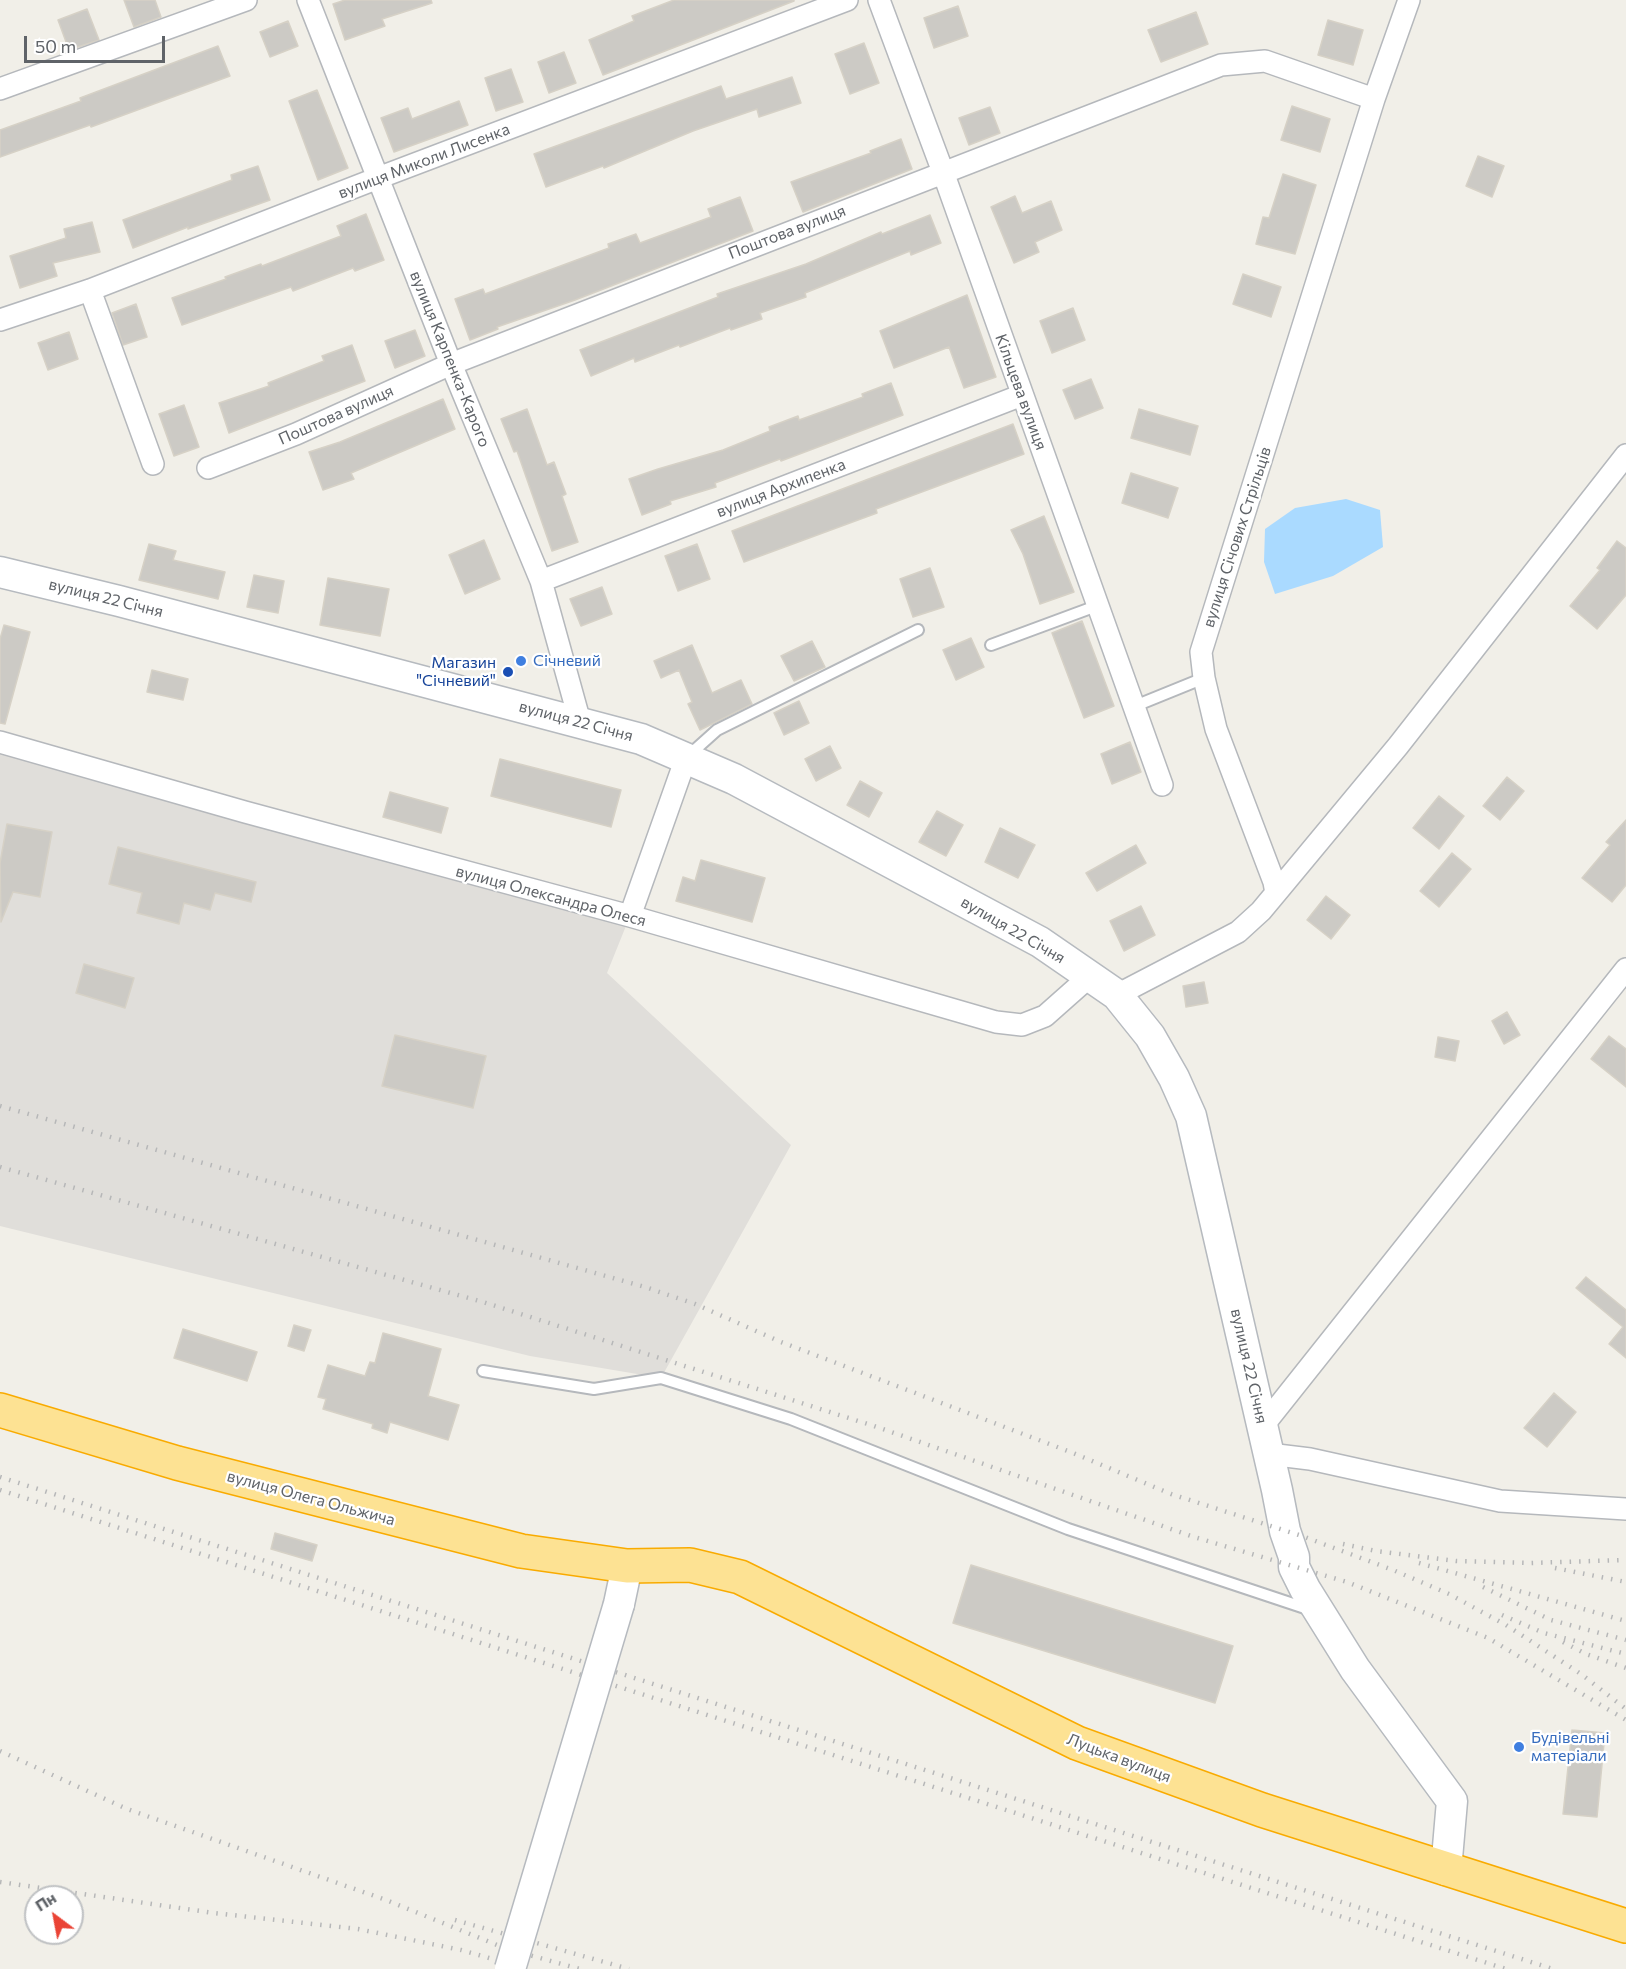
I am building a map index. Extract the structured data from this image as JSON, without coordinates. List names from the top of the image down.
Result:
{
  "streets": {
    "highway": ["вулиця Олега Ольжича", "Луцька вулиця"],
    "street": [
      "вулиця Миколи Лисенка",
      "Поштова вулиця",
      "вулиця Карпенка-Карого",
      "Кільцева вулиця",
      "вулиця Архипенка",
      "вулиця Січових Стрільців",
      "вулиця 22 Січня",
      "вулиця Олександра Олеся"
    ]
  },
  "crossings": [
    ["вулиця Миколи Лисенка", "вулиця Карпенка-Карого"],
    ["Поштова вулиця", "вулиця Карпенка-Карого"],
    ["Поштова вулиця", "Кільцева вулиця"],
    ["Поштова вулиця", "вулиця Січових Стрільців"],
    ["вулиця Карпенка-Карого", "вулиця Архипенка"],
    ["вулиця Карпенка-Карого", "вулиця 22 Січня"],
    ["Кільцева вулиця", "вулиця Архипенка"],
    ["вулиця 22 Січня", "вулиця Олександра Олеся"],
    ["вулиця 22 Січня", "Луцька вулиця"],
    ["вулиця Олега Ольжича", "Луцька вулиця"]
  ],
  "places": ["Січневий", "Магазин \"Січневий\"", "Будівельні матеріали"],
  "scale_bar": "50 m",
  "north": "top left"
}
